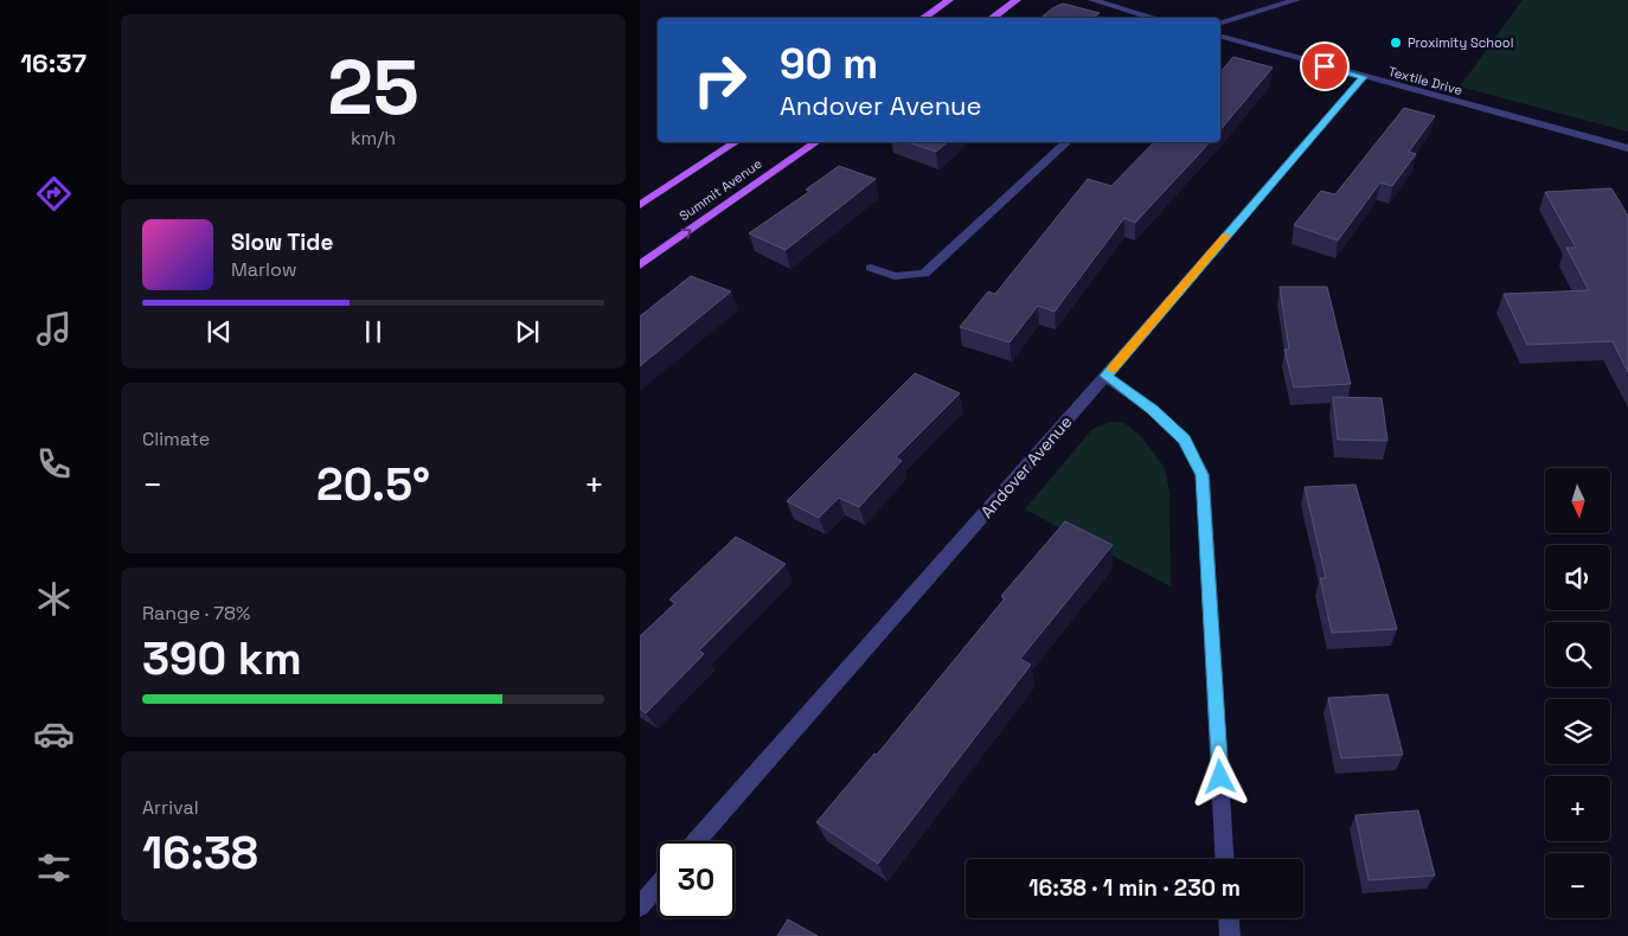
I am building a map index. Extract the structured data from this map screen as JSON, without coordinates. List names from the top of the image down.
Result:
{
  "streets": {
    "main road": ["Summit Avenue"],
    "street": ["Textile Drive", "Andover Avenue"]
  },
  "crossings": [
    ["Textile Drive", "Andover Avenue"]
  ],
  "places": ["Proximity School"],
  "north": "bottom",
  "page": {
    "tabs": "16:37",
    "tile": [
      ["25", "km/h"],
      "Climate",
      ["Range · 78%", "390 km"],
      ["Arrival", "16:38"]
    ],
    "turn": ["90 m", "Andover Avenue"],
    "song": ["Slow Tide", "Marlow"],
    "heat": ["−", "20.5°", "+"],
    "map_buttons": ["+", "−"],
    "limit": "30",
    "trip": "16:38 · 1 min · 230 m"
  }
}
